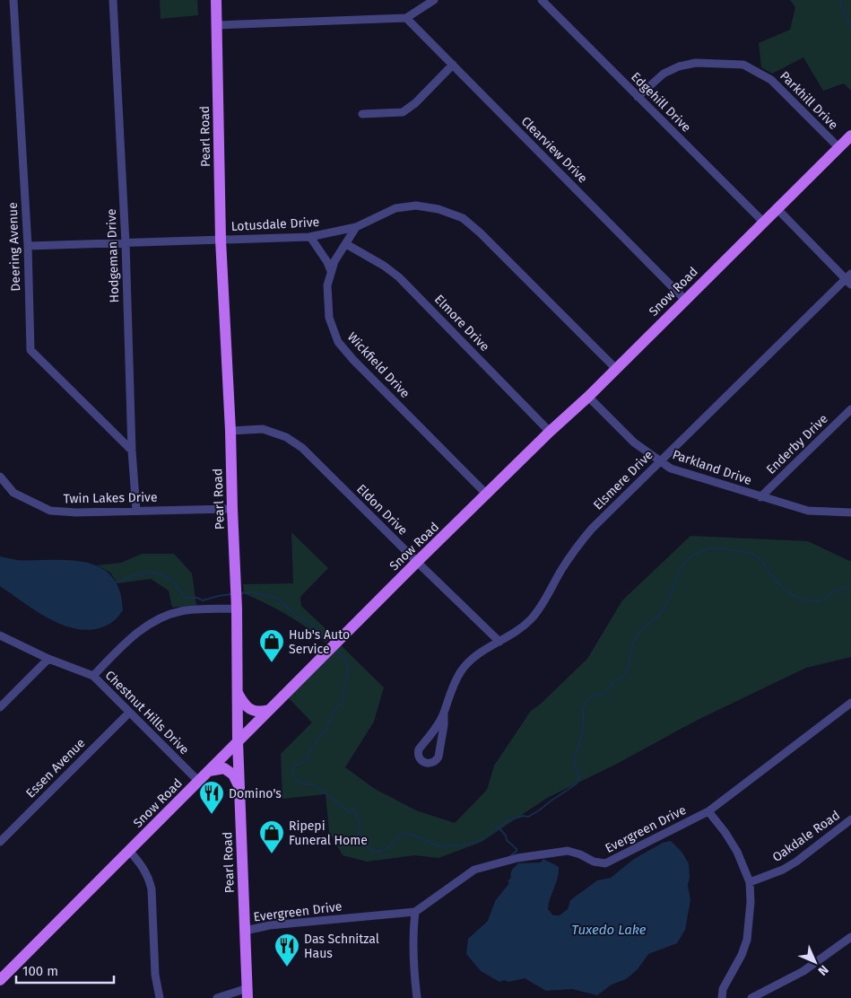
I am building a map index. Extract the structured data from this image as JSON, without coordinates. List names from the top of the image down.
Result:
{
  "streets": {
    "main road": ["Pearl Road", "Snow Road"],
    "street": [
      "Parkhill Drive",
      "Edgehill Drive",
      "Clearview Drive",
      "Lotusdale Drive",
      "Deering Avenue",
      "Hodgeman Drive",
      "Elmore Drive",
      "Wickfield Drive",
      "Enderby Drive",
      "Parkland Drive",
      "Elsmere Drive",
      "Twin Lakes Drive",
      "Eldon Drive",
      "Chestnut Hills Drive",
      "Essen Avenue",
      "Evergreen Drive",
      "Oakdale Road"
    ]
  },
  "crossings": [
    ["Parkhill Drive", "Edgehill Drive"],
    ["Parkhill Drive", "Snow Road"],
    ["Edgehill Drive", "Snow Road"],
    ["Pearl Road", "Lotusdale Drive"],
    ["Pearl Road", "Snow Road"],
    ["Pearl Road", "Twin Lakes Drive"],
    ["Pearl Road", "Eldon Drive"],
    ["Pearl Road", "Evergreen Drive"],
    ["Clearview Drive", "Snow Road"],
    ["Lotusdale Drive", "Deering Avenue"],
    ["Lotusdale Drive", "Hodgeman Drive"],
    ["Lotusdale Drive", "Snow Road"],
    ["Lotusdale Drive", "Wickfield Drive"],
    ["Deering Avenue", "Hodgeman Drive"],
    ["Hodgeman Drive", "Twin Lakes Drive"],
    ["Snow Road", "Elmore Drive"],
    ["Snow Road", "Wickfield Drive"],
    ["Snow Road", "Parkland Drive"],
    ["Snow Road", "Eldon Drive"],
    ["Snow Road", "Chestnut Hills Drive"],
    ["Elmore Drive", "Wickfield Drive"],
    ["Enderby Drive", "Parkland Drive"],
    ["Parkland Drive", "Elsmere Drive"],
    ["Elsmere Drive", "Eldon Drive"],
    ["Chestnut Hills Drive", "Essen Avenue"]
  ],
  "water": ["Tuxedo Lake"],
  "places": {
    "shop": ["Hub's Auto Service", "Ripepi Funeral Home"],
    "restaurant": ["Domino's", "Das Schnitzal Haus"]
  },
  "scale_bar": "100 m",
  "north": "bottom right"
}
